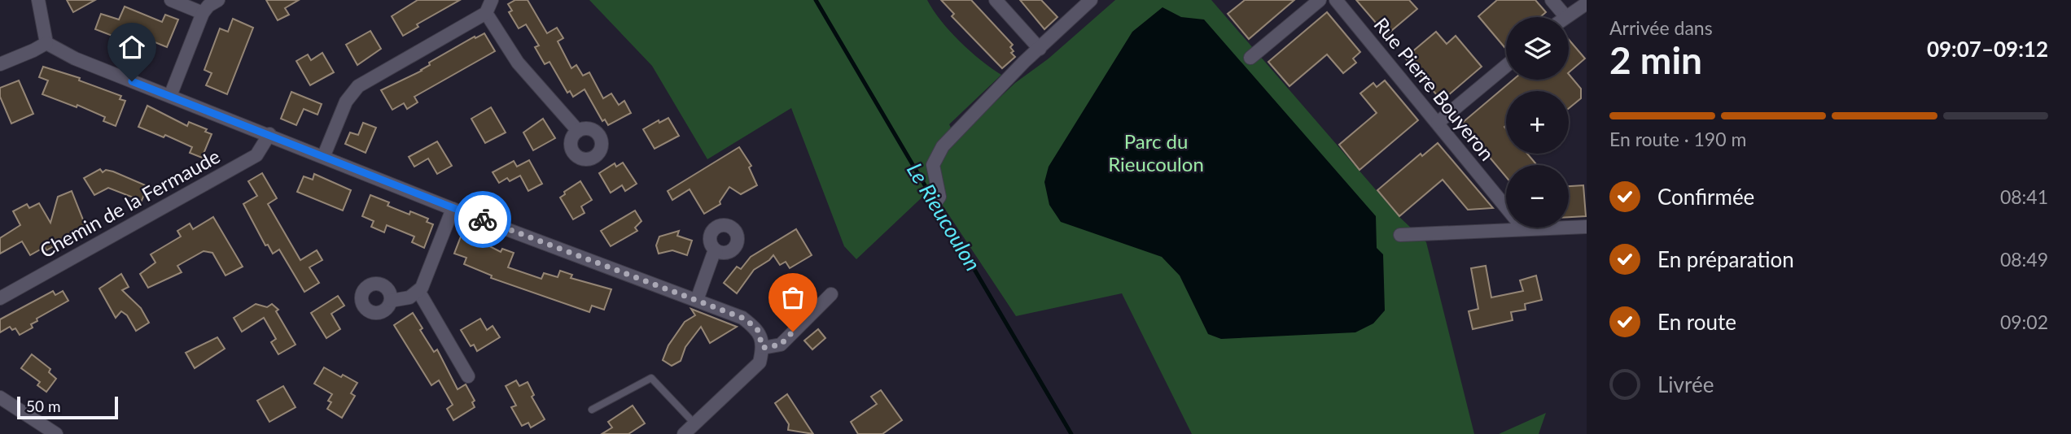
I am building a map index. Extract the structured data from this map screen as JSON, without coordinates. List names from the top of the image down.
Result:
{
  "streets": {
    "street": ["Rue Pierre Bouyeron", "Chemin de la Fermaude"]
  },
  "water": ["Le Rieucoulon"],
  "parks": ["Parc du Rieucoulon"],
  "scale_bar": "50 m",
  "page": {
    "heading": ["2 min", "Arrivée dans", "09:07–09:12"],
    "map_buttons": ["+", "−"],
    "bar": "En route · 190 m",
    "list": [
      ["Confirmée", "08:41"],
      ["En préparation", "08:49"],
      ["En route", "09:02"],
      "Livrée"
    ],
    "scale": "50 m"
  }
}
